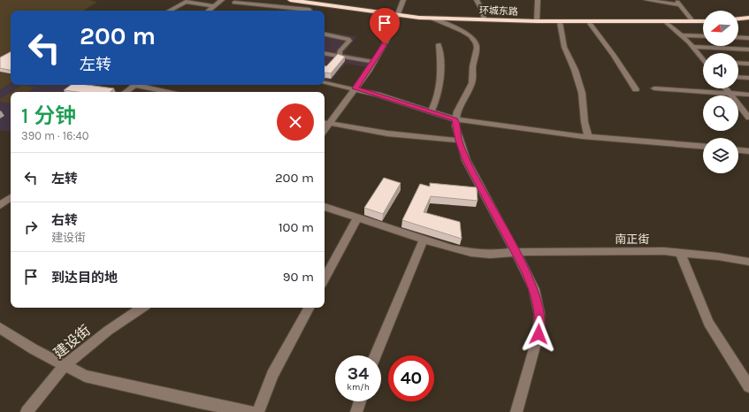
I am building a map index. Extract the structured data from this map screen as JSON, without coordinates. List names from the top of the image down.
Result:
{
  "streets": {
    "highway": ["环城东路"],
    "street": ["南正街", "建设街"]
  },
  "north": "left",
  "page": {
    "turn": ["200 m", "左转"],
    "heading": ["1 分钟", "390 m · 16:40"],
    "list": [
      {
        "name": "左转",
        "value": "200 m"
      },
      {
        "name": "右转",
        "note": "建设街",
        "value": "100 m"
      },
      {
        "name": "到达目的地",
        "value": "90 m"
      }
    ],
    "speed": "34 km/h",
    "limit": "40"
  }
}
